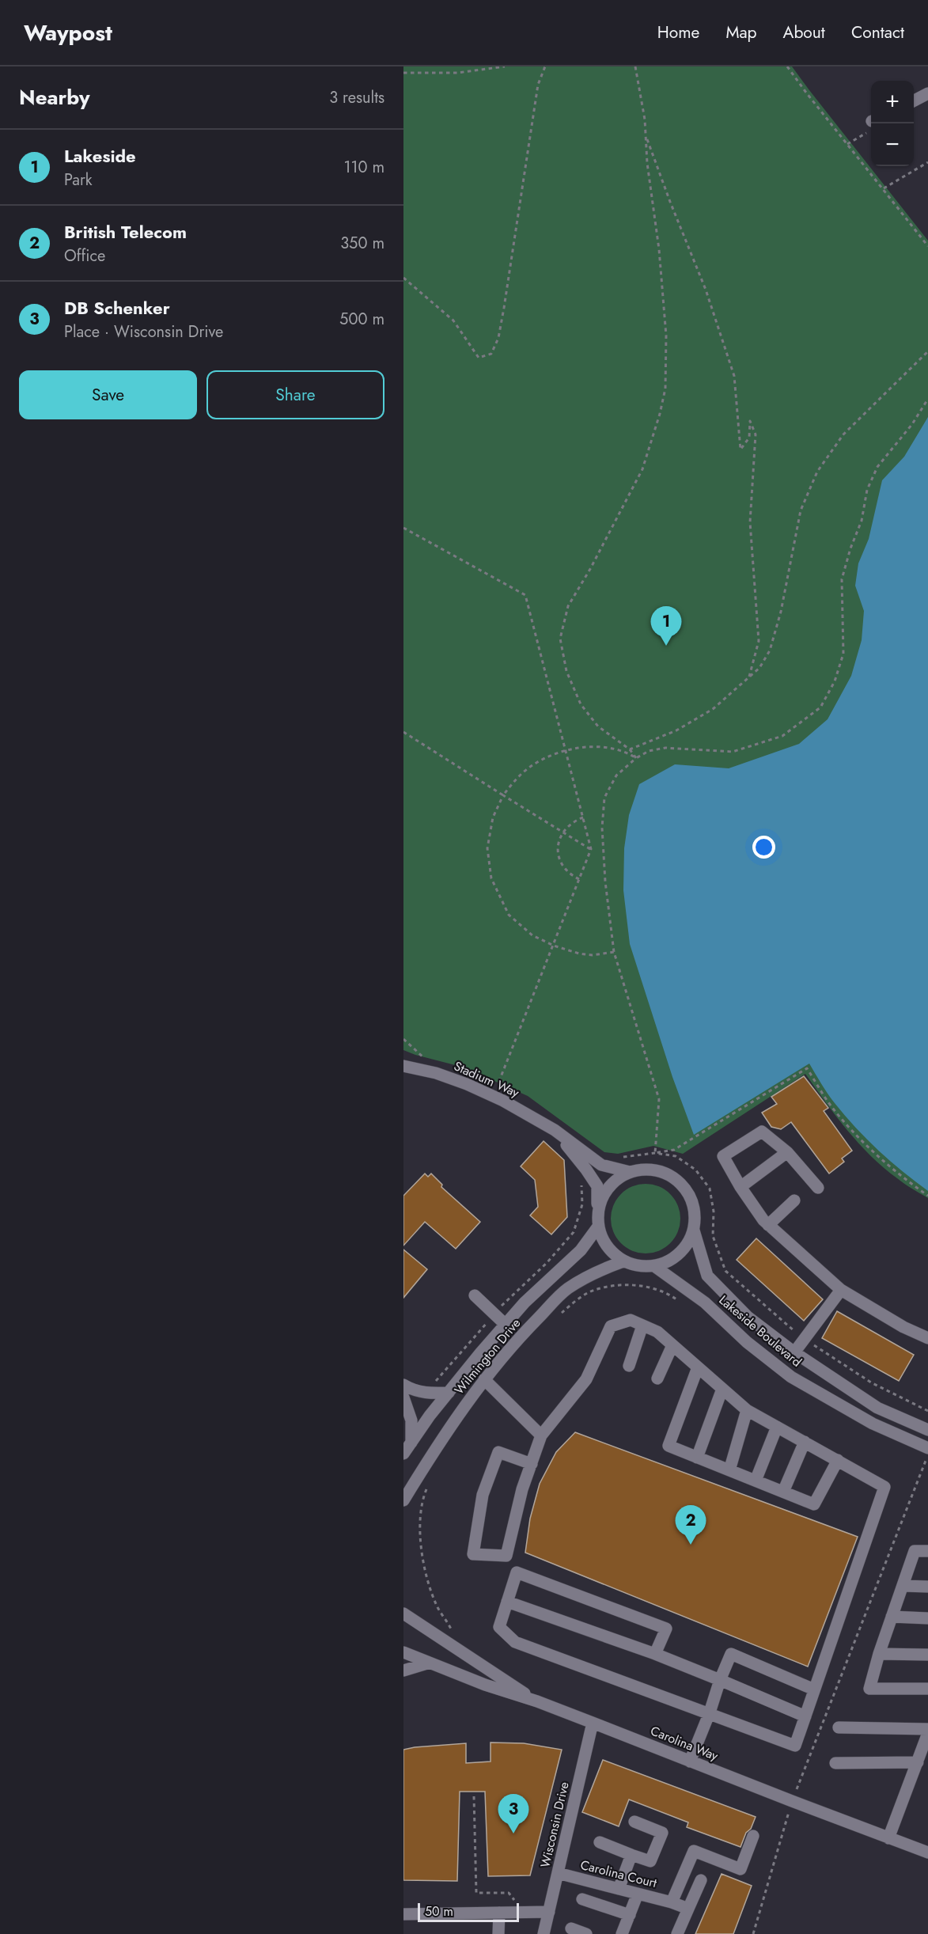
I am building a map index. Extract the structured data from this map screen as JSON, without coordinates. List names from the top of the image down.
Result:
{
  "streets": {
    "street": [
      "Stadium Way",
      "Lakeside Boulevard",
      "Wilmington Drive",
      "Carolina Way",
      "Wisconsin Drive",
      "Carolina Court"
    ]
  },
  "crossings": [
    ["Stadium Way", "Lakeside Boulevard"],
    ["Stadium Way", "Wilmington Drive"],
    ["Lakeside Boulevard", "Wilmington Drive"],
    ["Carolina Way", "Wisconsin Drive"],
    ["Wisconsin Drive", "Carolina Court"]
  ],
  "scale_bar": "50 m",
  "page": {
    "header": "Waypost",
    "nav": [
      "Home",
      "Map",
      "About",
      "Contact"
    ],
    "heading": ["Nearby", "3 results"],
    "map_buttons": ["+", "−"],
    "list": [
      {
        "mark": "1",
        "name": "Lakeside",
        "note": "Park",
        "value": "110 m"
      },
      {
        "mark": "2",
        "name": "British Telecom",
        "note": "Office",
        "value": "350 m"
      },
      {
        "mark": "3",
        "name": "DB Schenker",
        "note": "Place · Wisconsin Drive",
        "value": "500 m"
      }
    ],
    "buttons": ["Save", "Share"],
    "pins": ["1", "2", "3"],
    "scale": "50 m"
  }
}
